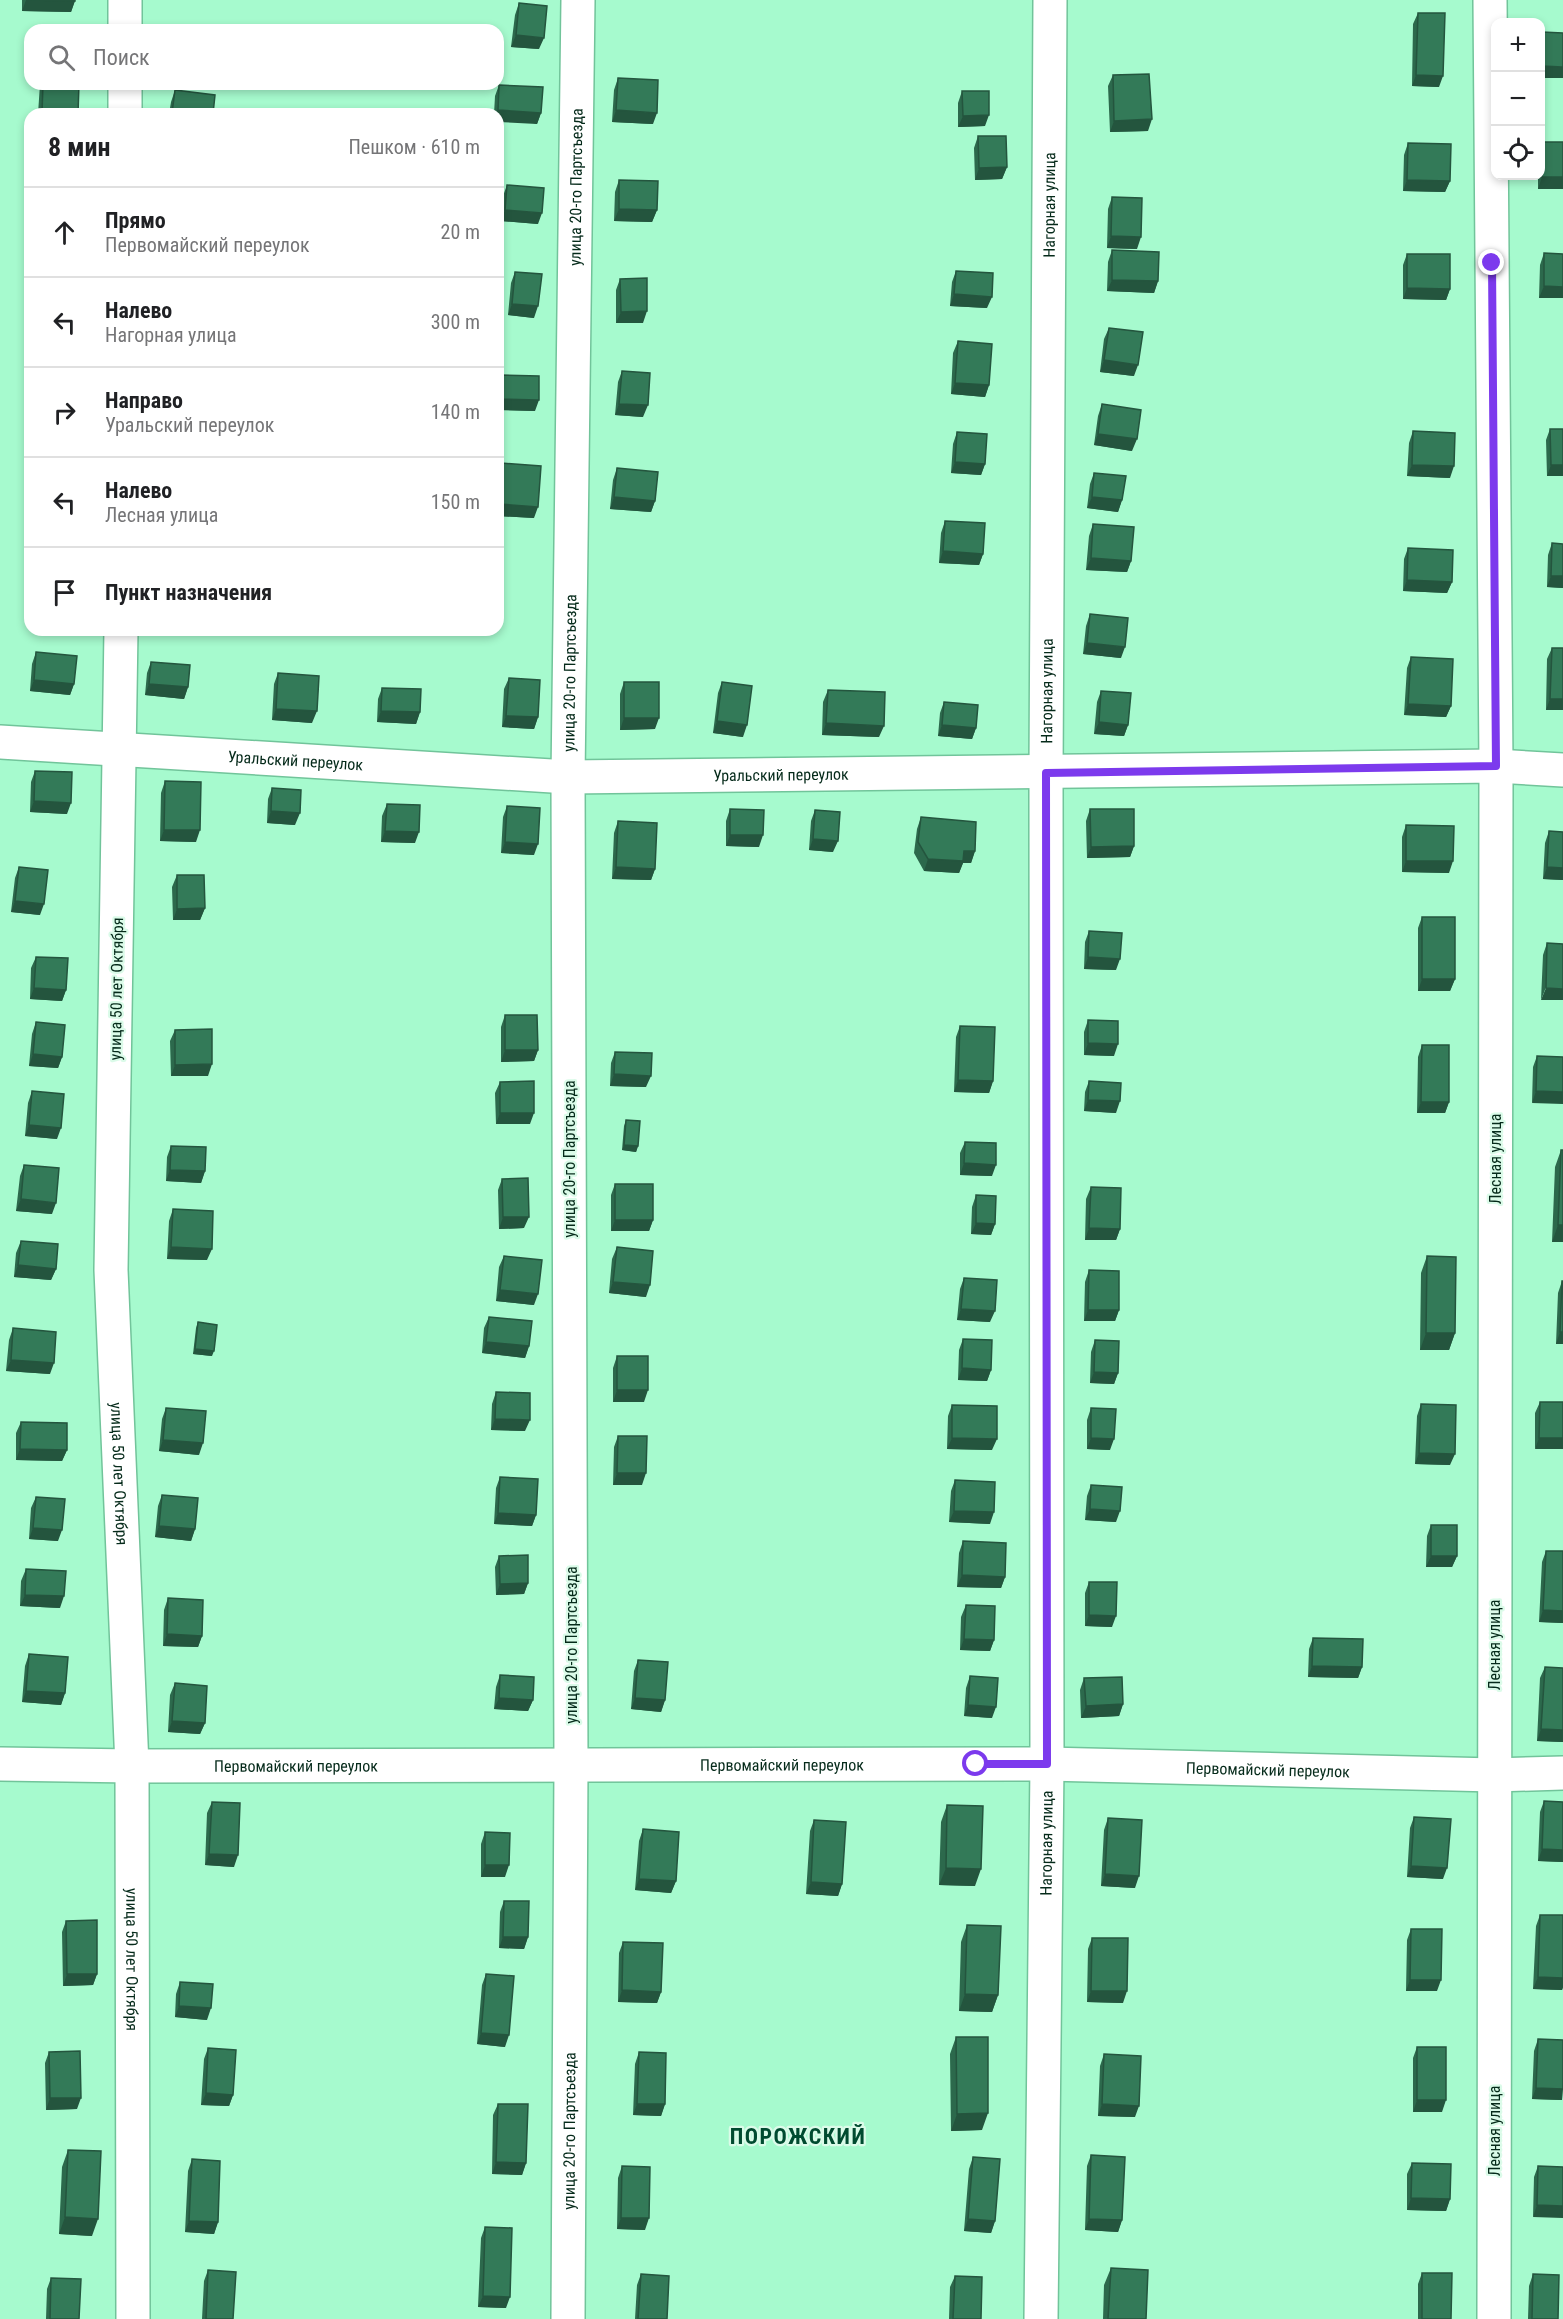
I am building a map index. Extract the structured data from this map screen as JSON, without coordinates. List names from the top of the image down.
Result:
{
  "streets": {
    "street": [
      "улица 20-го Партсъезда",
      "Нагорная улица",
      "Уральский переулок",
      "улица 50 лет Октября",
      "Лесная улица",
      "Первомайский переулок"
    ]
  },
  "crossings": [
    ["улица 20-го Партсъезда", "Уральский переулок"],
    ["улица 20-го Партсъезда", "Первомайский переулок"],
    ["Нагорная улица", "Уральский переулок"],
    ["Нагорная улица", "Первомайский переулок"],
    ["Уральский переулок", "улица 50 лет Октября"],
    ["Уральский переулок", "Лесная улица"],
    ["улица 50 лет Октября", "Первомайский переулок"],
    ["Лесная улица", "Первомайский переулок"]
  ],
  "districts": ["ПОРОЖСКИЙ"],
  "page": {
    "map_buttons": ["+", "−"],
    "search": "Поиск",
    "heading": ["8 мин", "Пешком · 610 m"],
    "list": [
      ["Прямо", "Первомайский переулок", "20 m"],
      ["Налево", "Нагорная улица", "300 m"],
      ["Направо", "Уральский переулок", "140 m"],
      ["Налево", "Лесная улица", "150 m"],
      "Пункт назначения"
    ]
  }
}
